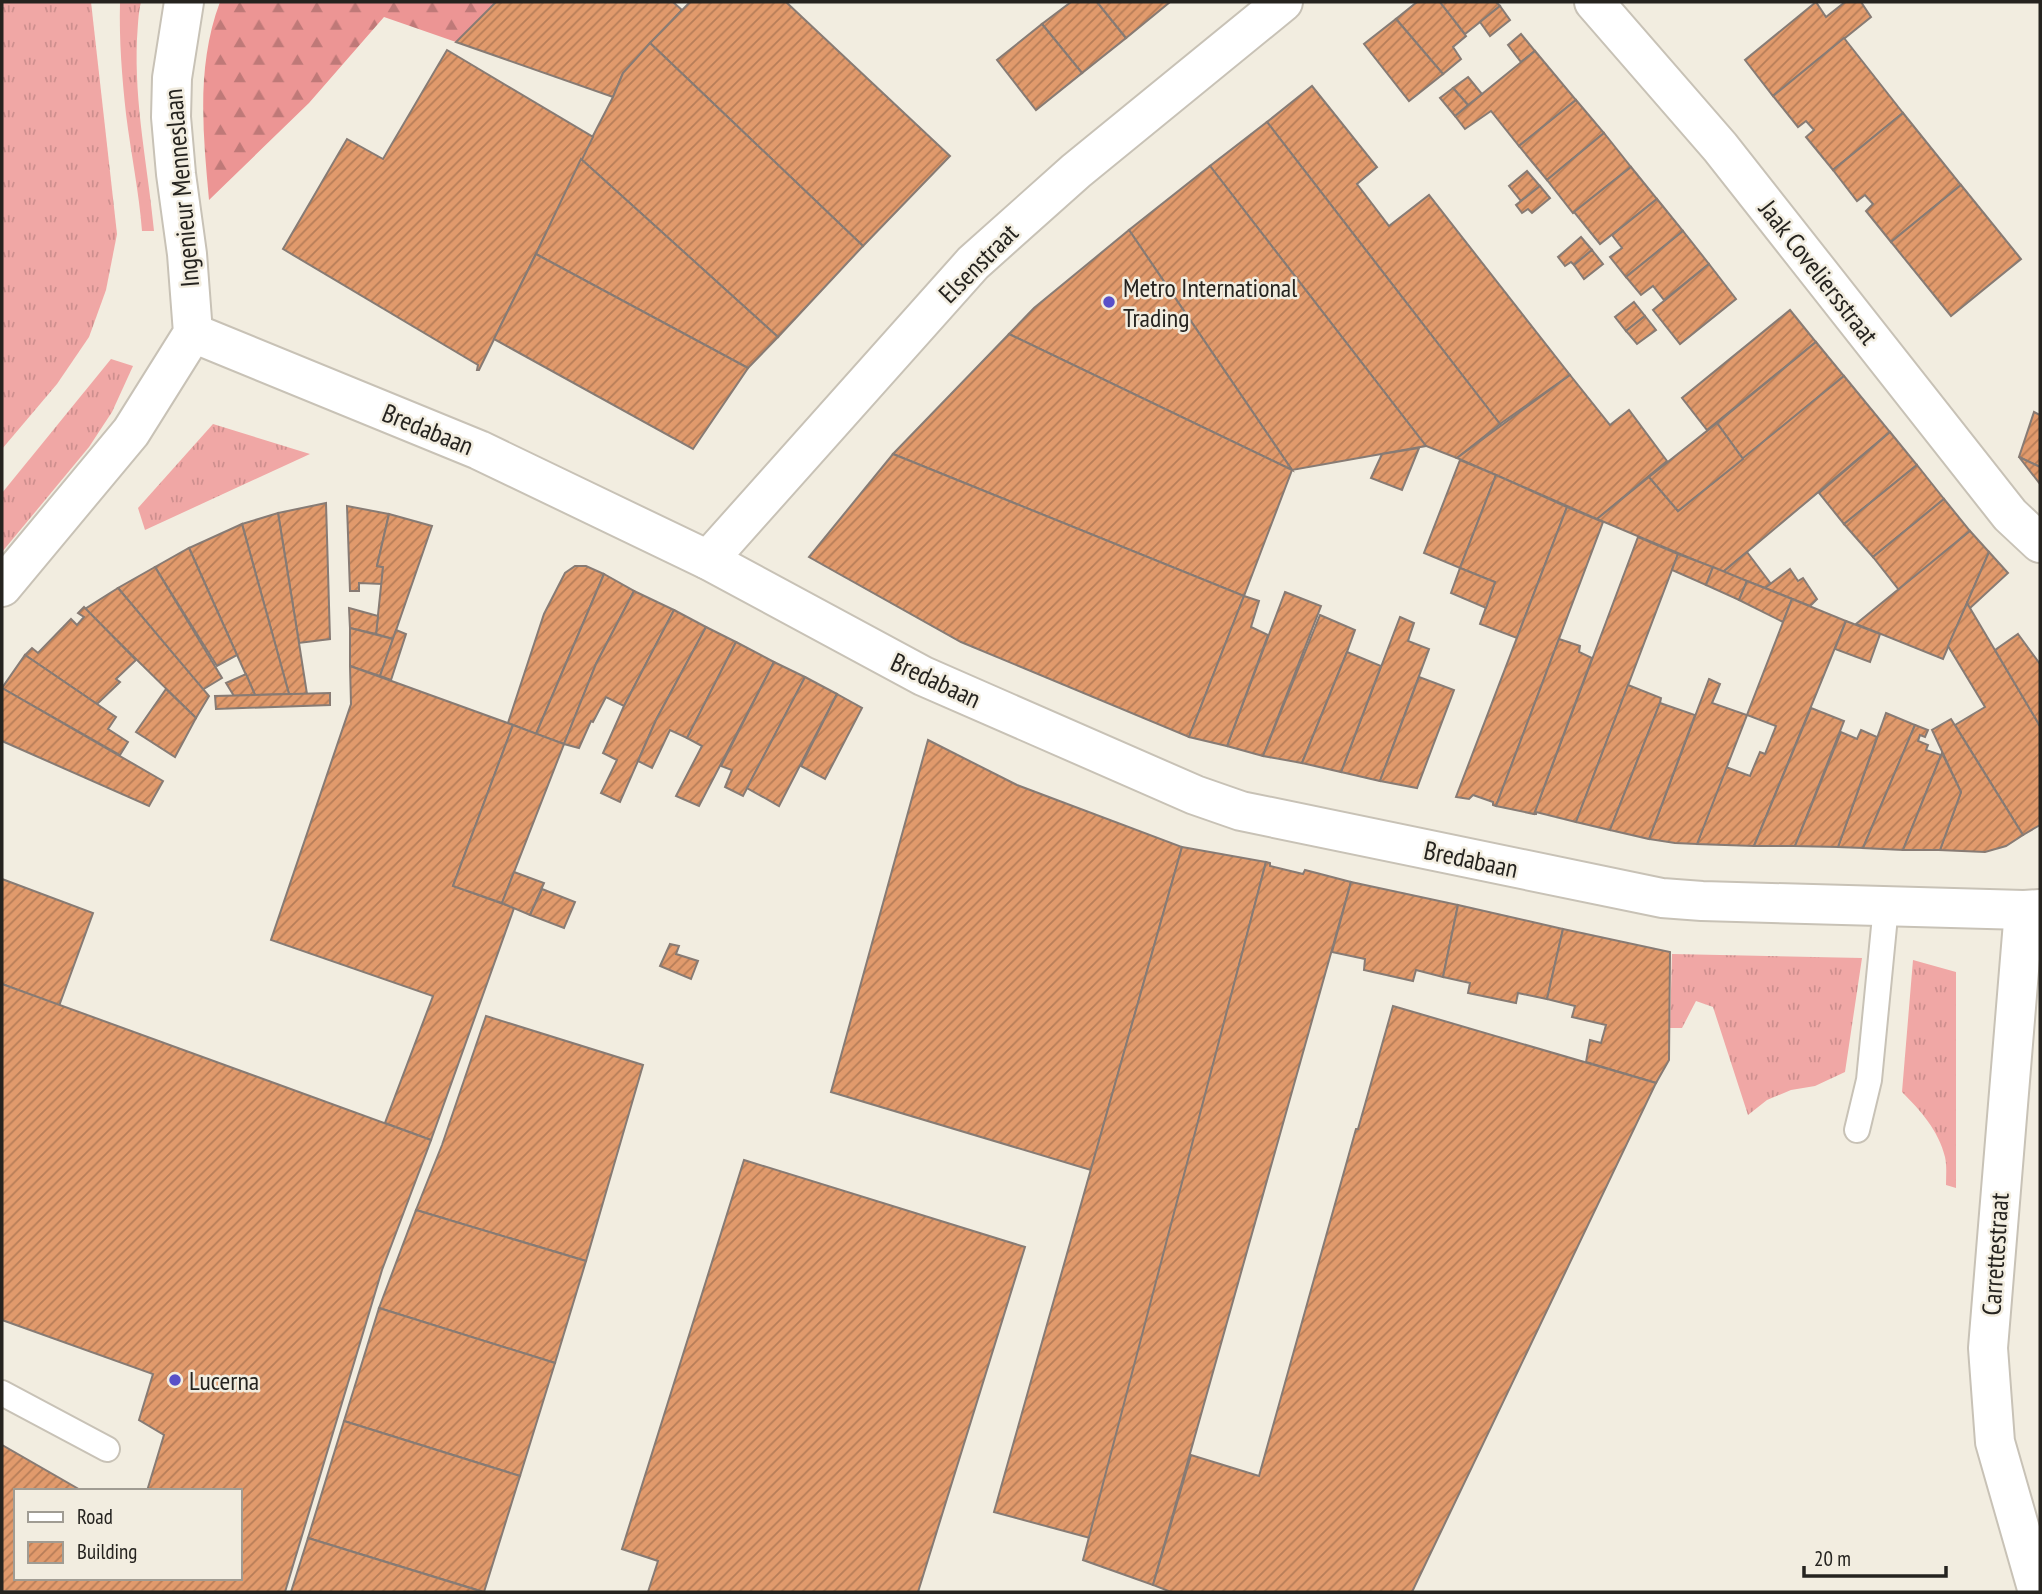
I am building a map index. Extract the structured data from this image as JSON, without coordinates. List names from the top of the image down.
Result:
{
  "streets": {
    "street": [
      "Ingenieur Menneslaan",
      "Elsenstraat",
      "Jaak Coveliersstraat",
      "Bredabaan",
      "Carrettestraat"
    ]
  },
  "crossings": [
    ["Ingenieur Menneslaan", "Bredabaan"],
    ["Elsenstraat", "Bredabaan"],
    ["Bredabaan", "Carrettestraat"]
  ],
  "places": ["Metro International Trading", "Lucerna"],
  "legend": ["Road", "Building"],
  "scale_bar": "20 m"
}
